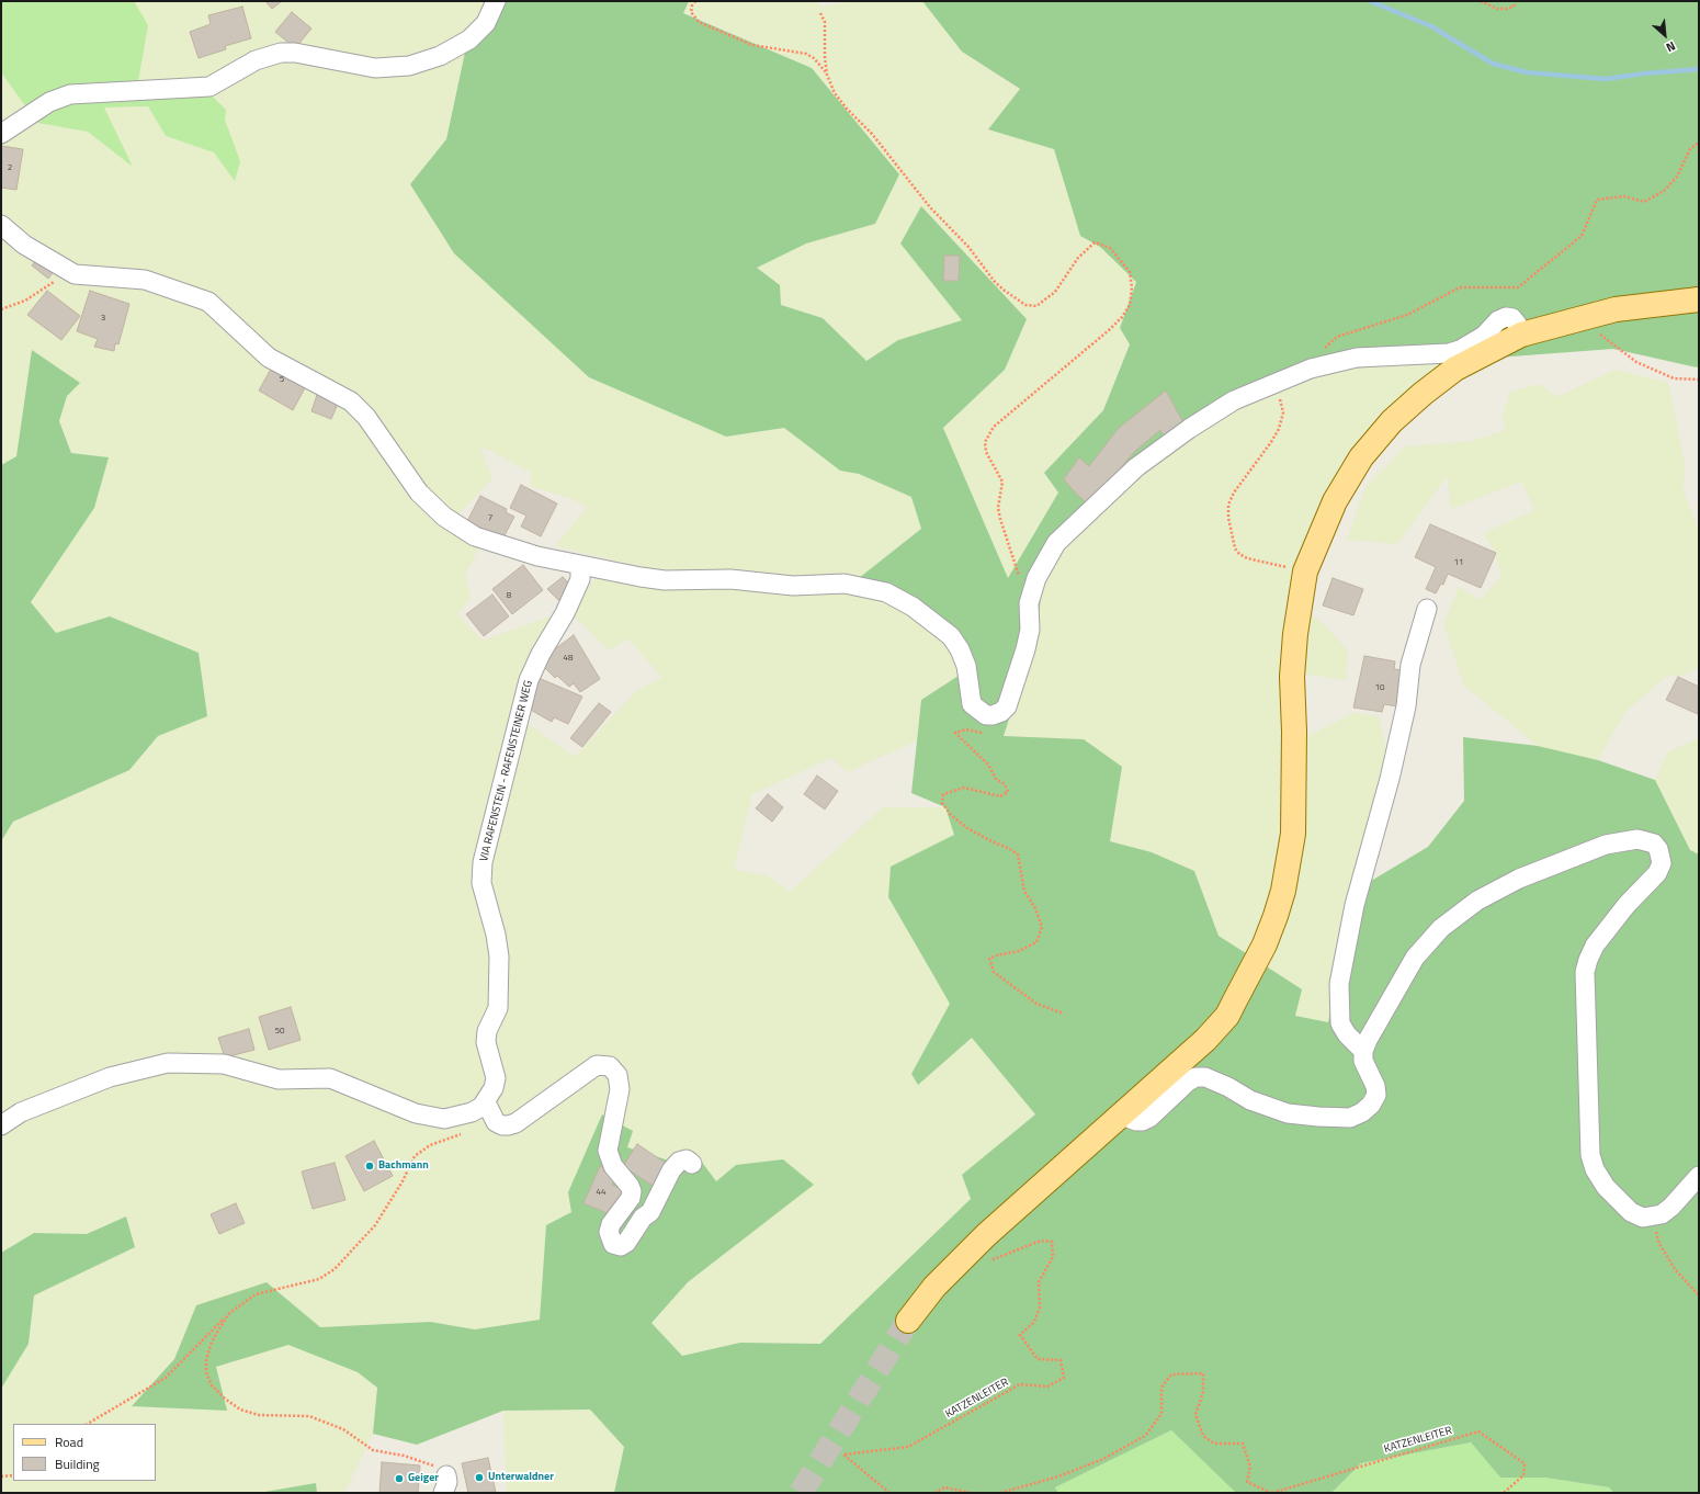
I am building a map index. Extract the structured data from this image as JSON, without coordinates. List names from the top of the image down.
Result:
{
  "streets": {
    "street": ["VIA RAFENSTEIN - RAFENSTEINER WEG"],
    "path": ["KATZENLEITER"]
  },
  "places": ["Bachmann", "Unterwaldner", "Geiger"],
  "house_numbers": [
    "2",
    "3",
    "5",
    "7",
    "11",
    "8",
    "48",
    "10",
    "50",
    "44"
  ],
  "legend": ["Road", "Building"],
  "north": "bottom right"
}
